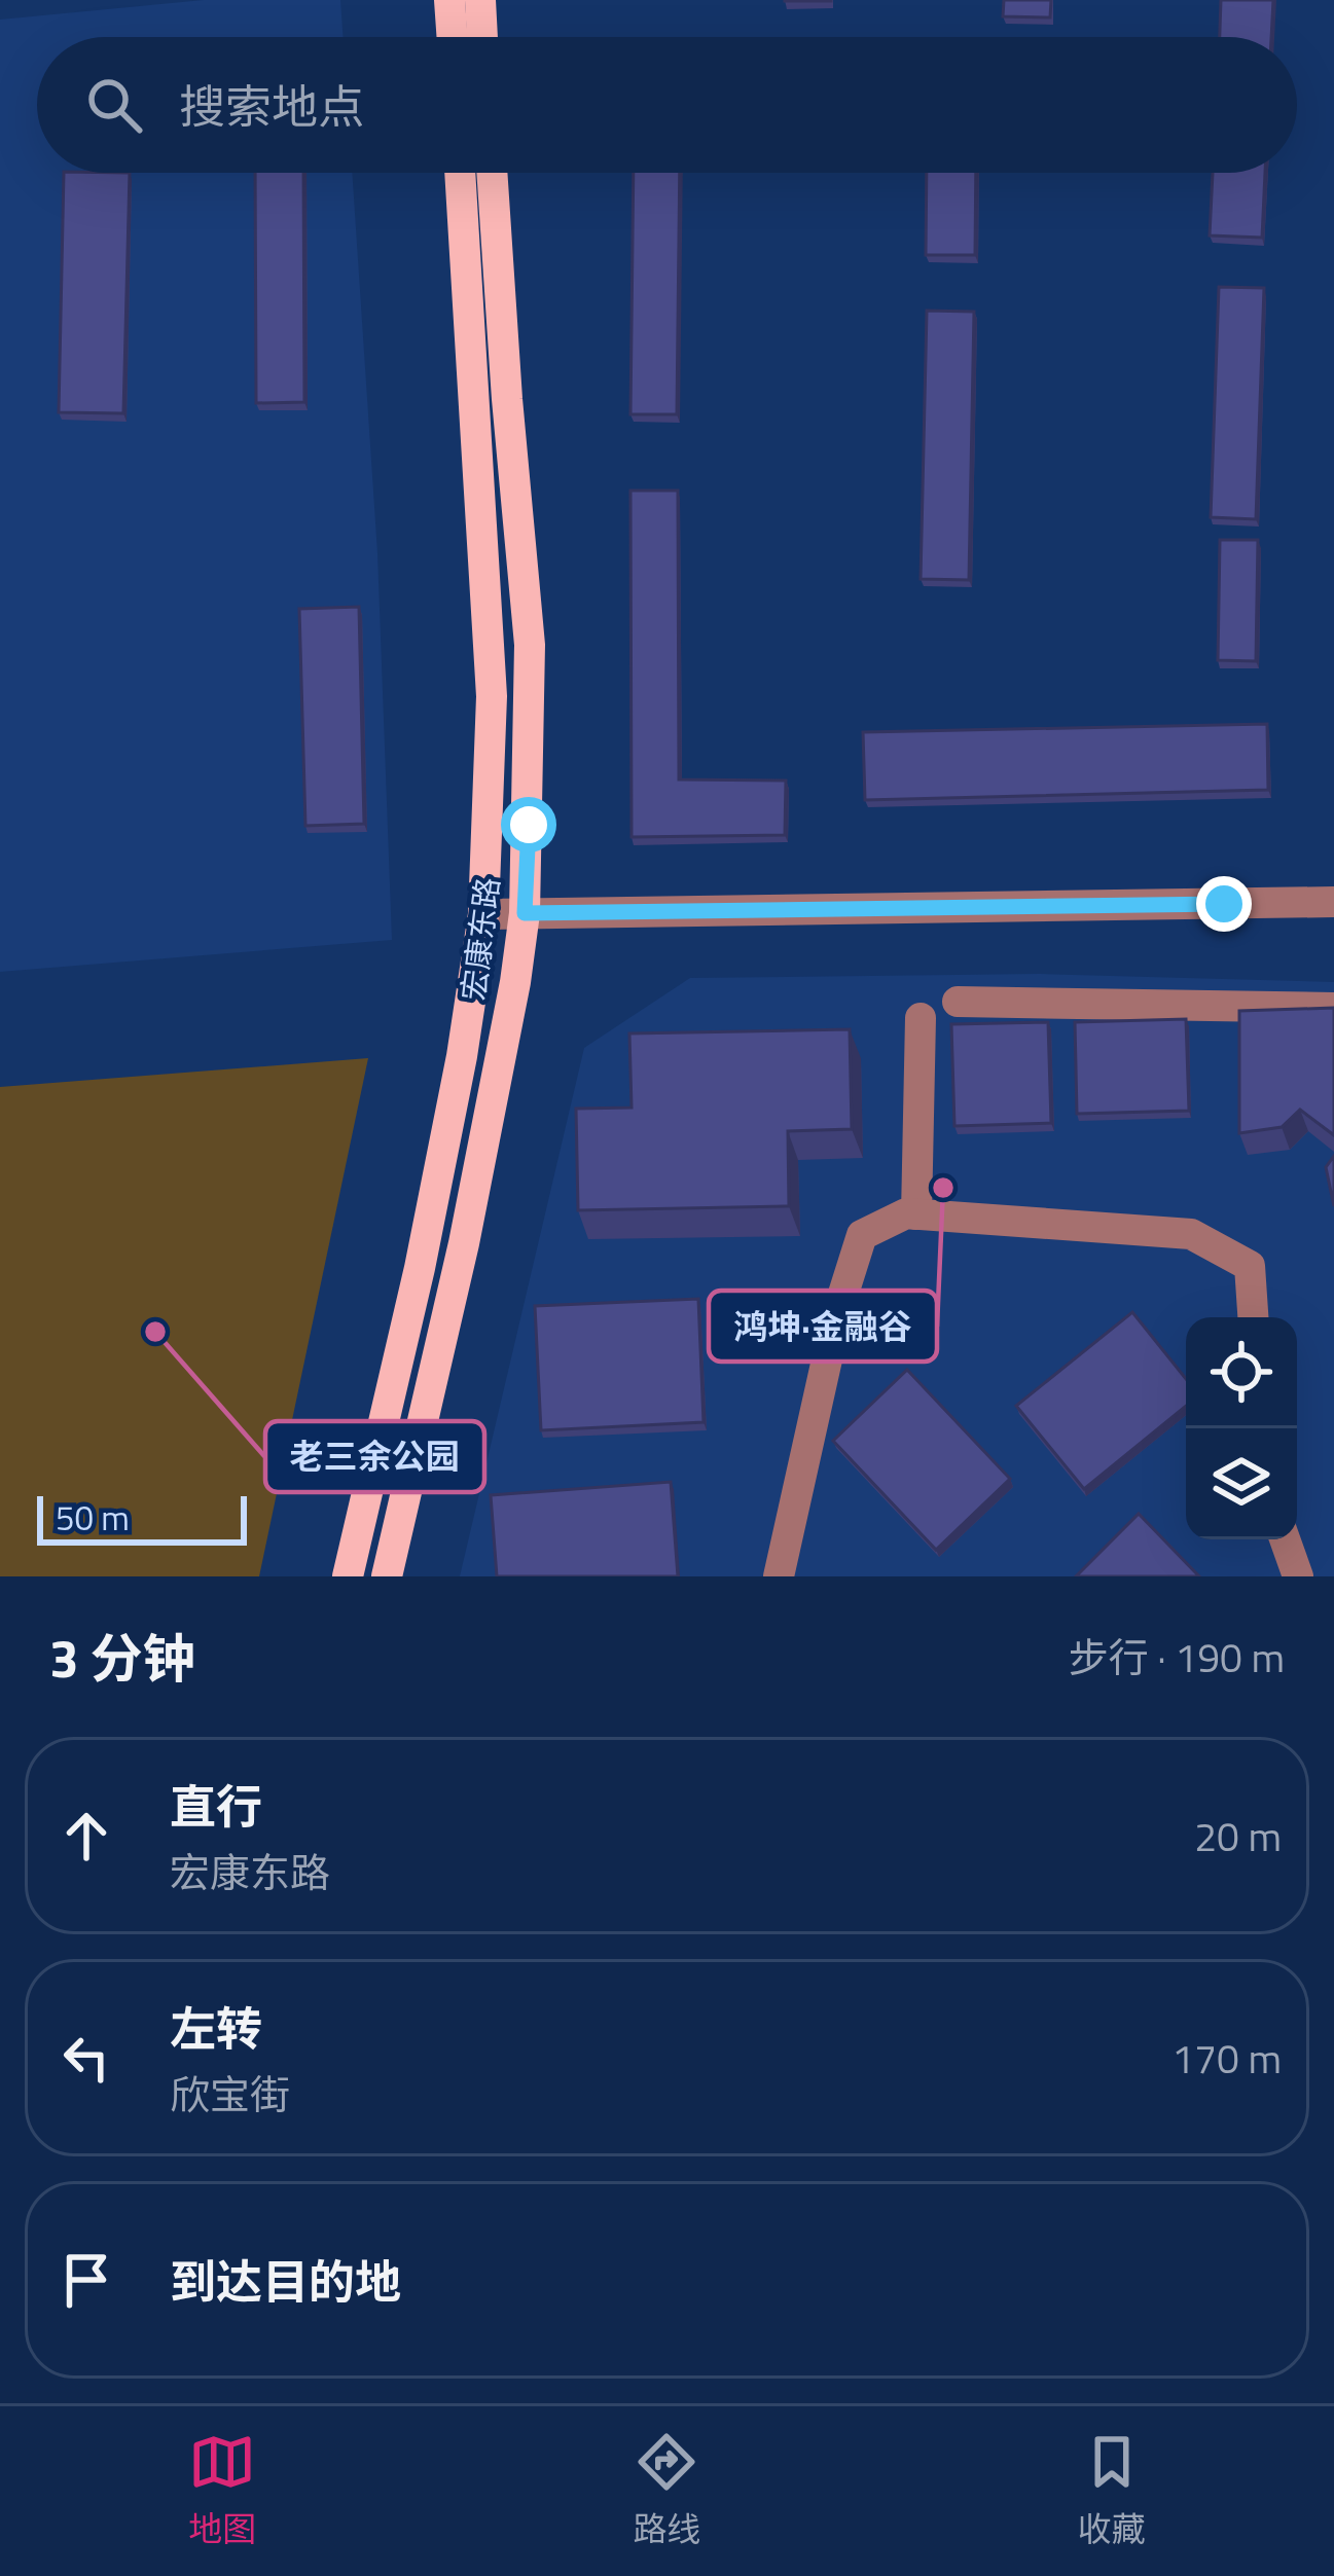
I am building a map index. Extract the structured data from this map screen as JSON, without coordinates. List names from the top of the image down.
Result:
{
  "streets": {
    "main road": ["宏康东路"]
  },
  "places": ["鸿坤·金融谷", "老三余公园"],
  "scale_bar": "50 m",
  "page": {
    "search": "搜索地点",
    "scale": "50 m",
    "heading": ["3 分钟", "步行 · 190 m"],
    "list": [
      ["直行", "宏康东路", "20 m"],
      ["左转", "欣宝街", "170 m"],
      "到达目的地"
    ],
    "nav": ["地图", "路线", "收藏"]
  }
}
